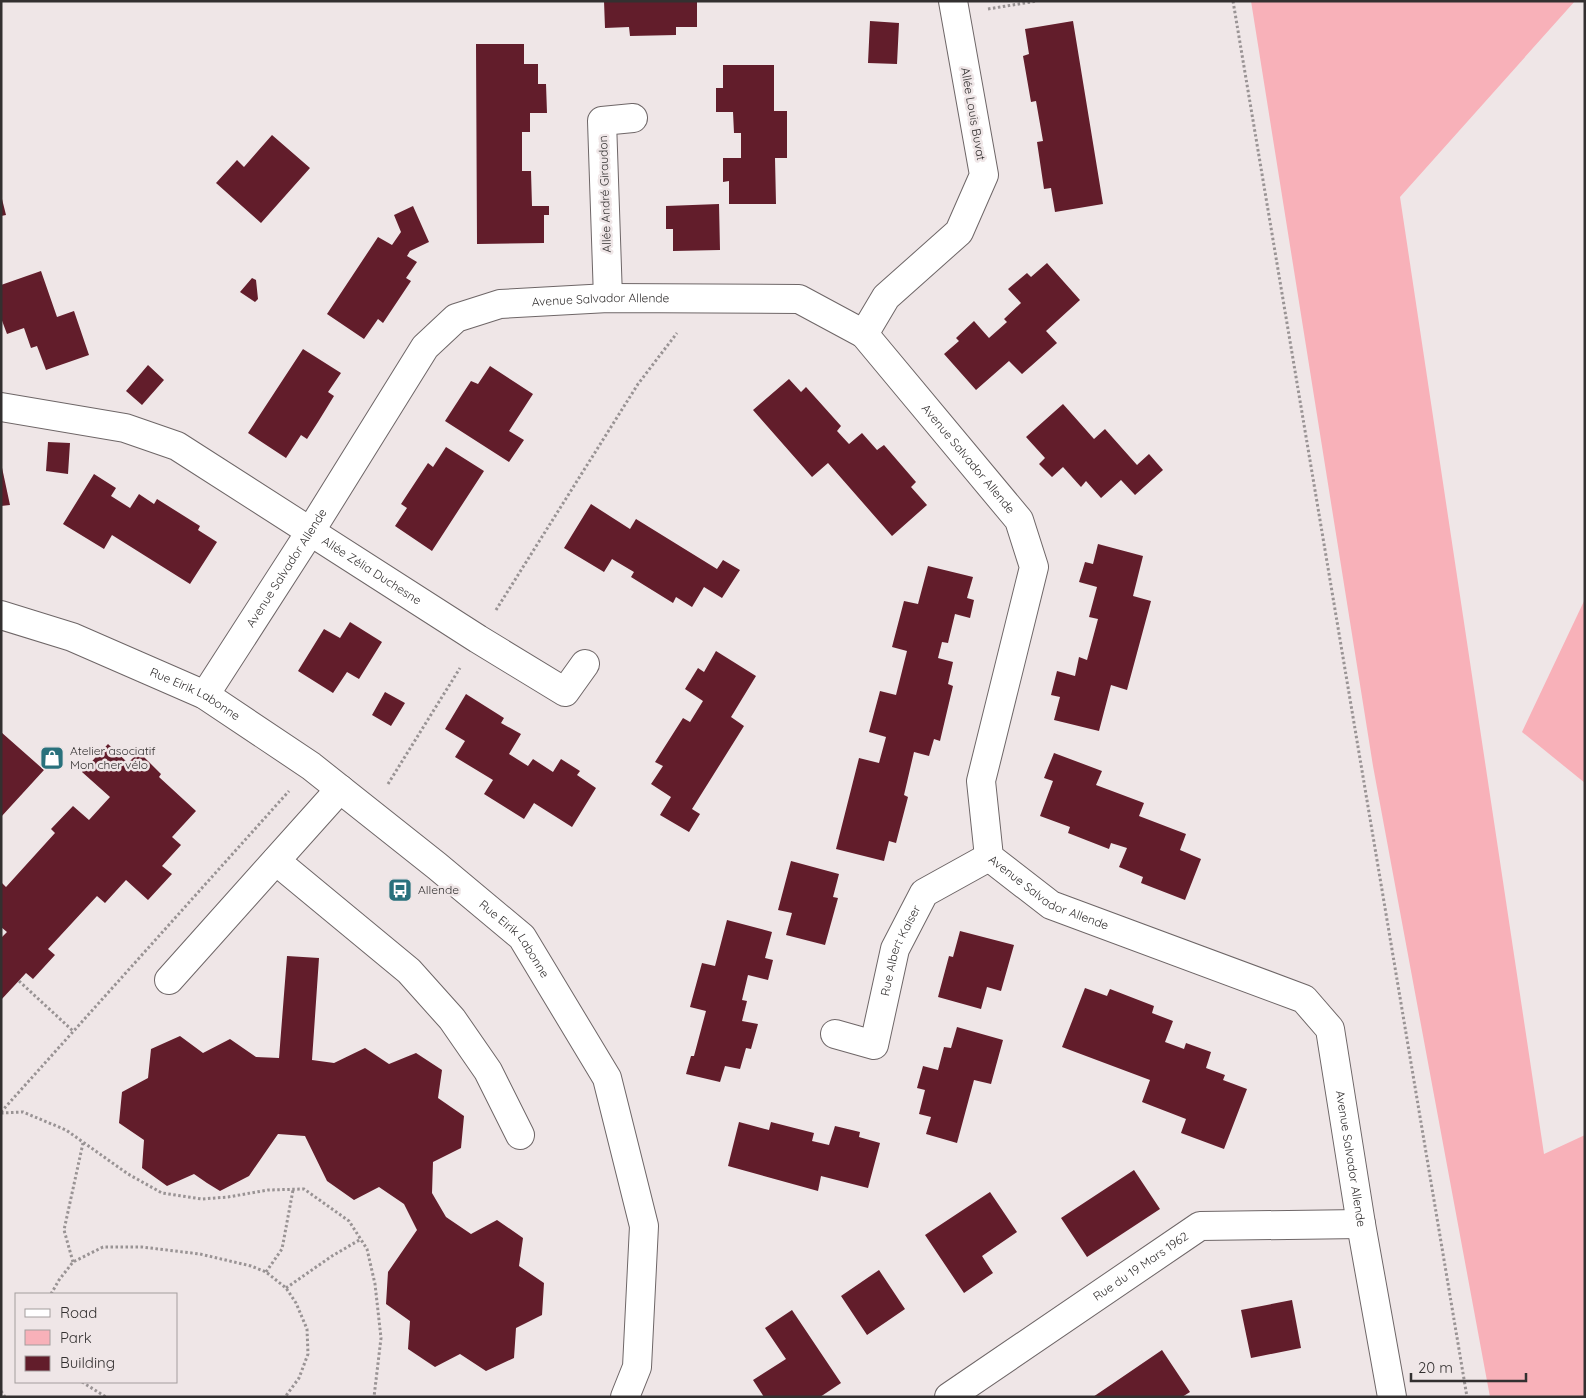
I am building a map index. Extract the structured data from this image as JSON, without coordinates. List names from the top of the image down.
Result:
{
  "streets": {
    "street": [
      "Allée Louis Buvat",
      "Allée André Giraudon",
      "Avenue Salvador Allende",
      "Allée Zélia Duchesne",
      "Rue Eirik Labonne",
      "Rue Albert Kaiser",
      "Rue du 19 Mars 1962"
    ]
  },
  "crossings": [
    ["Allée Louis Buvat", "Avenue Salvador Allende"],
    ["Allée André Giraudon", "Avenue Salvador Allende"],
    ["Avenue Salvador Allende", "Allée Zélia Duchesne"],
    ["Avenue Salvador Allende", "Rue Eirik Labonne"],
    ["Avenue Salvador Allende", "Rue Albert Kaiser"],
    ["Avenue Salvador Allende", "Rue du 19 Mars 1962"]
  ],
  "places": {
    "shop": ["Atelier asociatif Mon cher vélo"],
    "bus stop": ["Allende"]
  },
  "legend": ["Road", "Park", "Building"],
  "scale_bar": "20 m"
}
